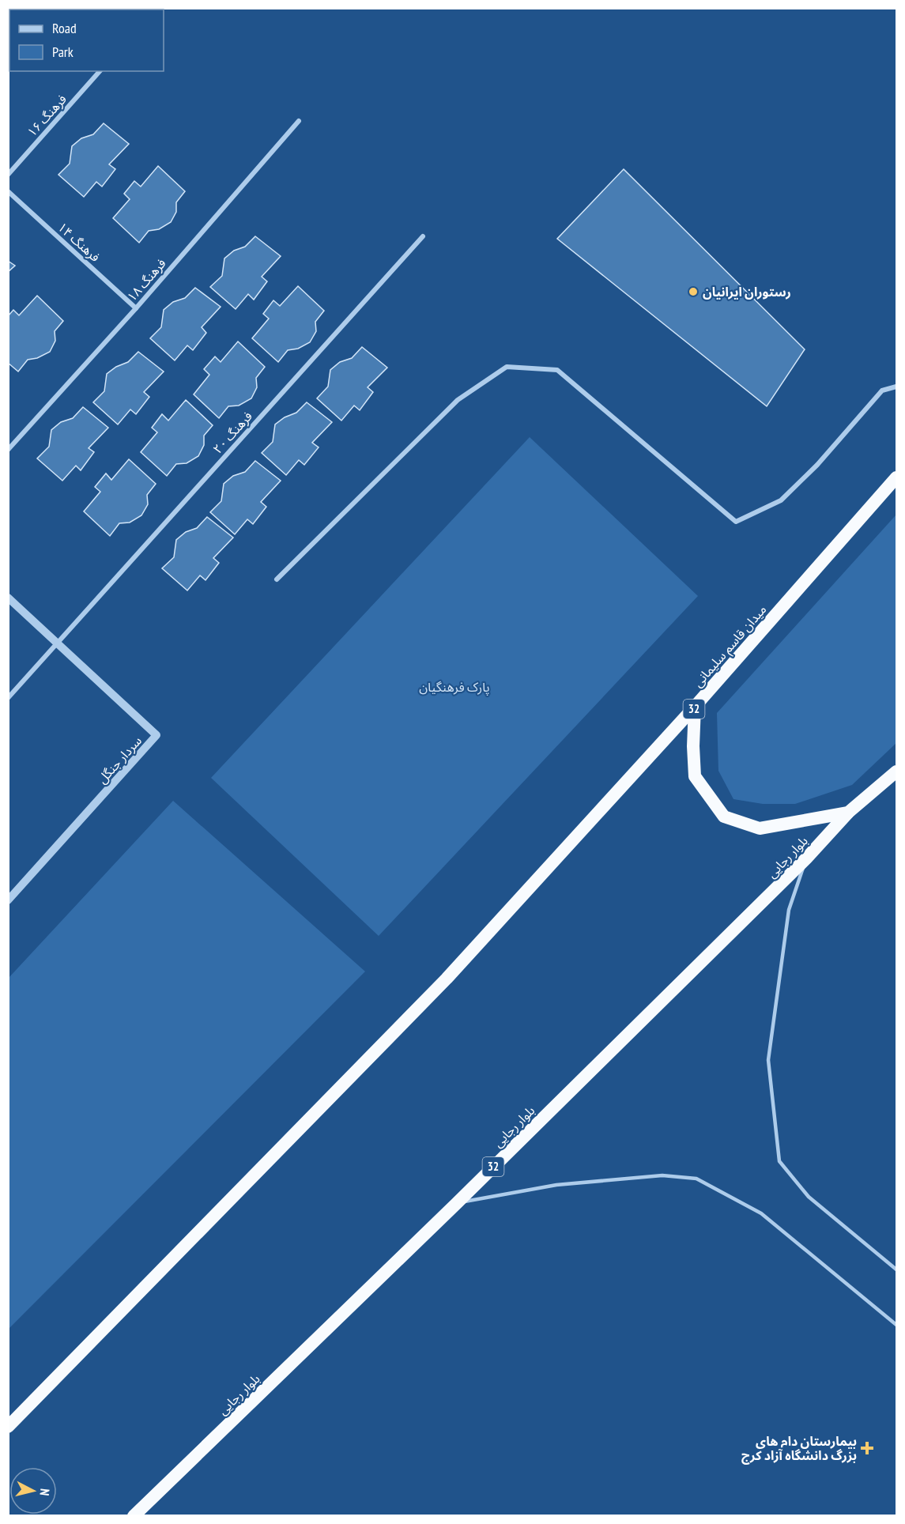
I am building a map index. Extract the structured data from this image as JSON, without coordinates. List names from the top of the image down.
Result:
{
  "streets": {
    "highway": ["میدان قاسم سلیمانی", "32", "بلوار رجایی"],
    "street": [
      "فرهنگ ۱۶",
      "فرهنگ ۱۴",
      "فرهنگ ۱۸",
      "فرهنگ ۲۰",
      "سردار جنگل"
    ]
  },
  "crossings": [
    ["فرهنگ ۱۴", "فرهنگ ۱۸"],
    ["فرهنگ ۲۰", "سردار جنگل"],
    ["میدان قاسم سلیمانی", "32"],
    ["میدان قاسم سلیمانی", "بلوار رجایی"],
    ["32", "بلوار رجایی"]
  ],
  "parks": ["پارک فرهنگیان"],
  "places": {
    "other": ["رستوران ایرانیان"],
    "health": ["بیمارستان دام های بزرگ دانشگاه آزاد کرج"]
  },
  "legend": ["Road", "Park"],
  "north": "right"
}
